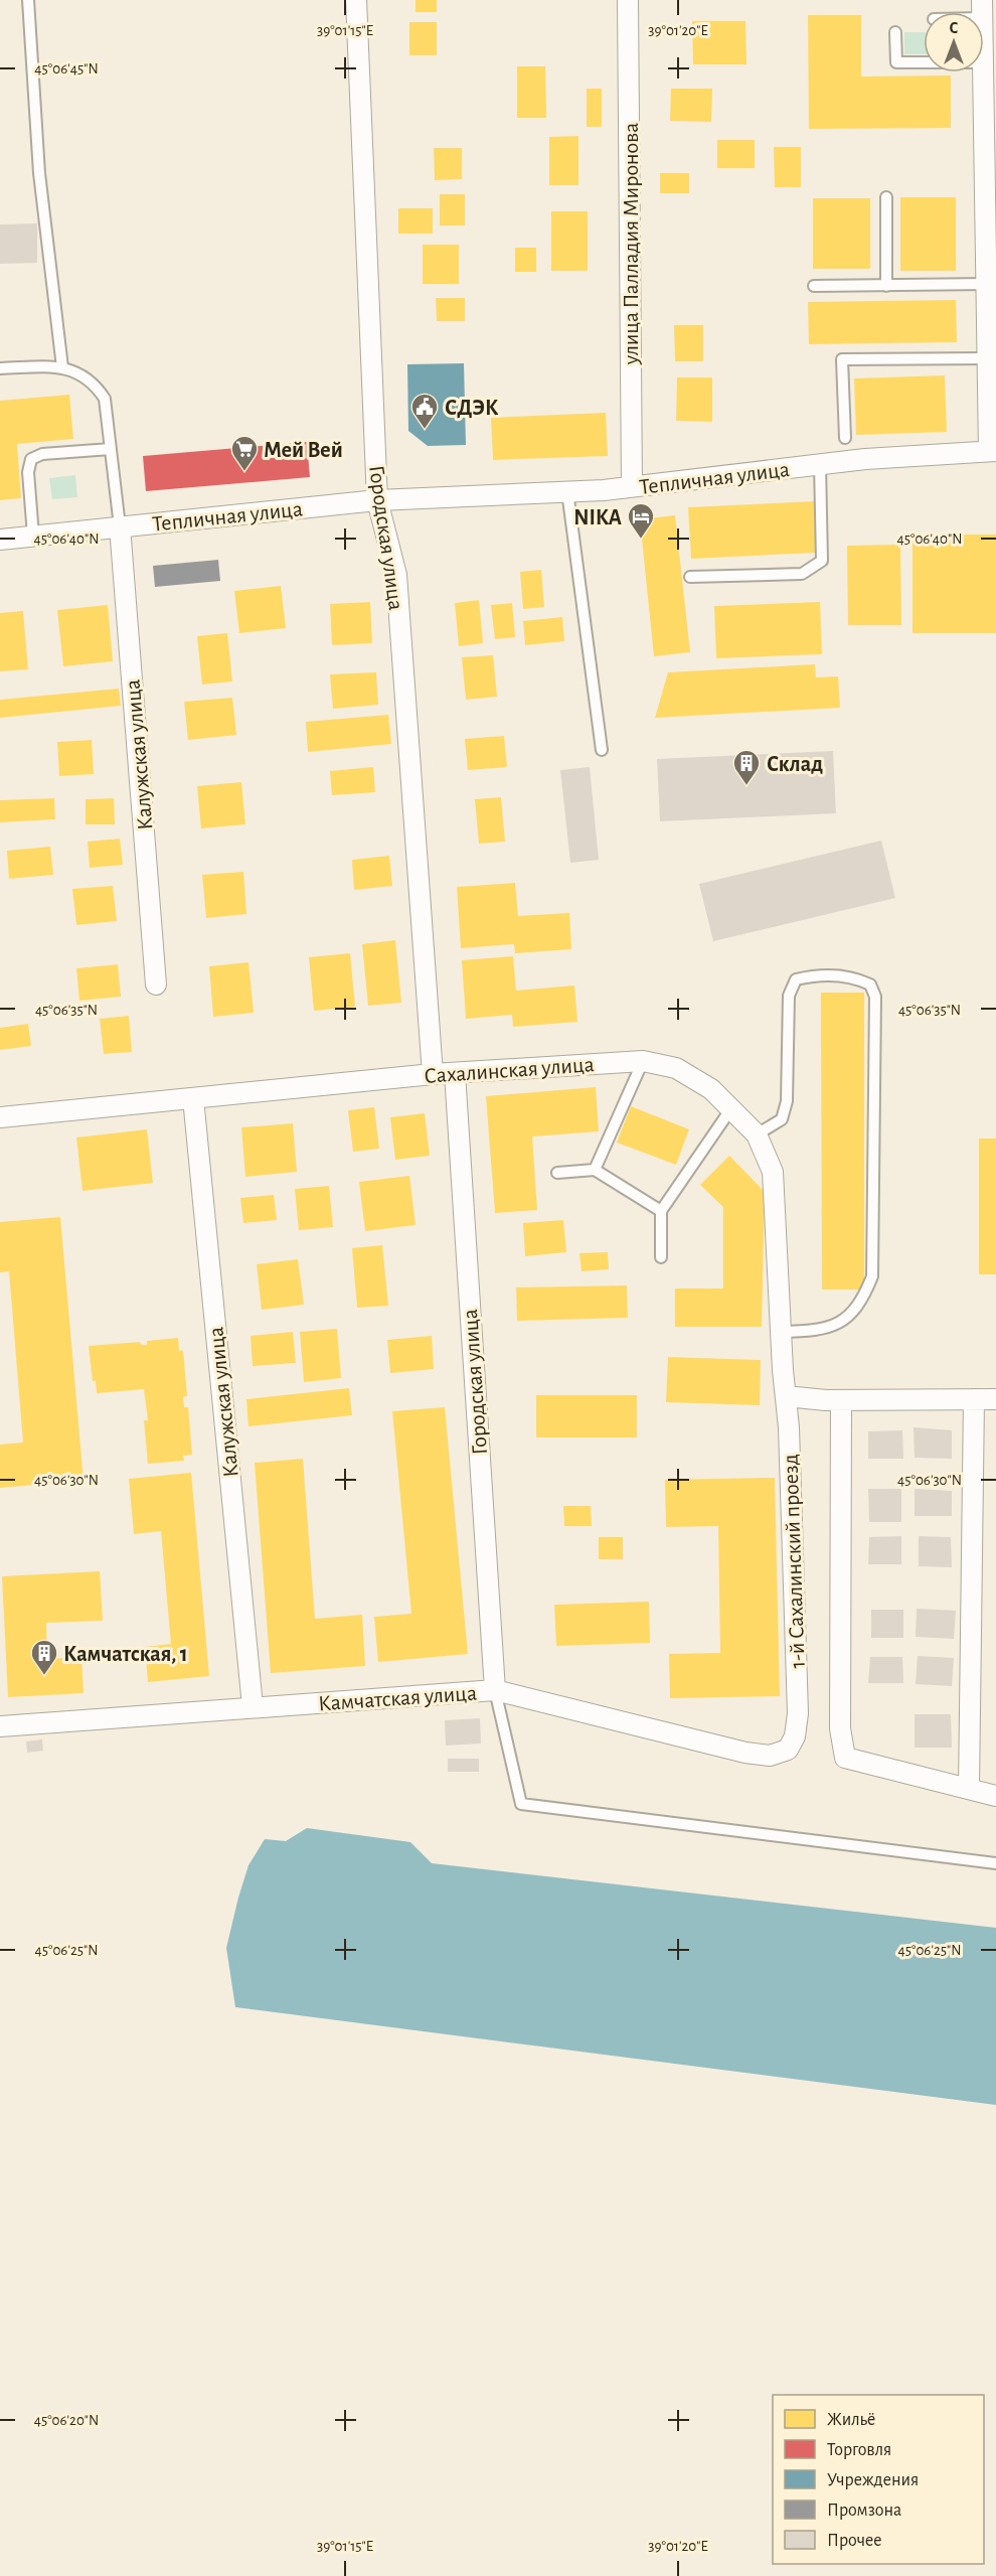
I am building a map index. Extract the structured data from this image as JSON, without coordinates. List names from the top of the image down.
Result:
{
  "streets": {
    "street": [
      "улица Палладия Миронова",
      "Тепличная улица",
      "Городская улица",
      "Калужская улица",
      "Сахалинская улица",
      "1-й Сахалинский проезд",
      "Камчатская улица"
    ]
  },
  "crossings": [
    ["улица Палладия Миронова", "Тепличная улица"],
    ["Тепличная улица", "Городская улица"],
    ["Тепличная улица", "Калужская улица"],
    ["Городская улица", "Сахалинская улица"],
    ["Городская улица", "Камчатская улица"],
    ["Калужская улица", "Сахалинская улица"],
    ["Калужская улица", "Камчатская улица"],
    ["Сахалинская улица", "1-й Сахалинский проезд"],
    ["1-й Сахалинский проезд", "Камчатская улица"]
  ],
  "places": {
    "public building": ["СДЭК"],
    "supermarket": ["Мей Вей"],
    "hotel": ["NIKA"],
    "building": ["Склад", "Камчатская, 1"]
  },
  "legend": [
    "Жильё",
    "Торговля",
    "Учреждения",
    "Промзона",
    "Прочее"
  ],
  "north": "top",
  "coordinates": [
    "39°01'15\"E",
    "39°01'20\"E",
    "45°06'45\"N",
    "45°06'40\"N",
    "45°06'35\"N",
    "45°06'30\"N",
    "45°06'25\"N",
    "45°06'20\"N"
  ]
}
